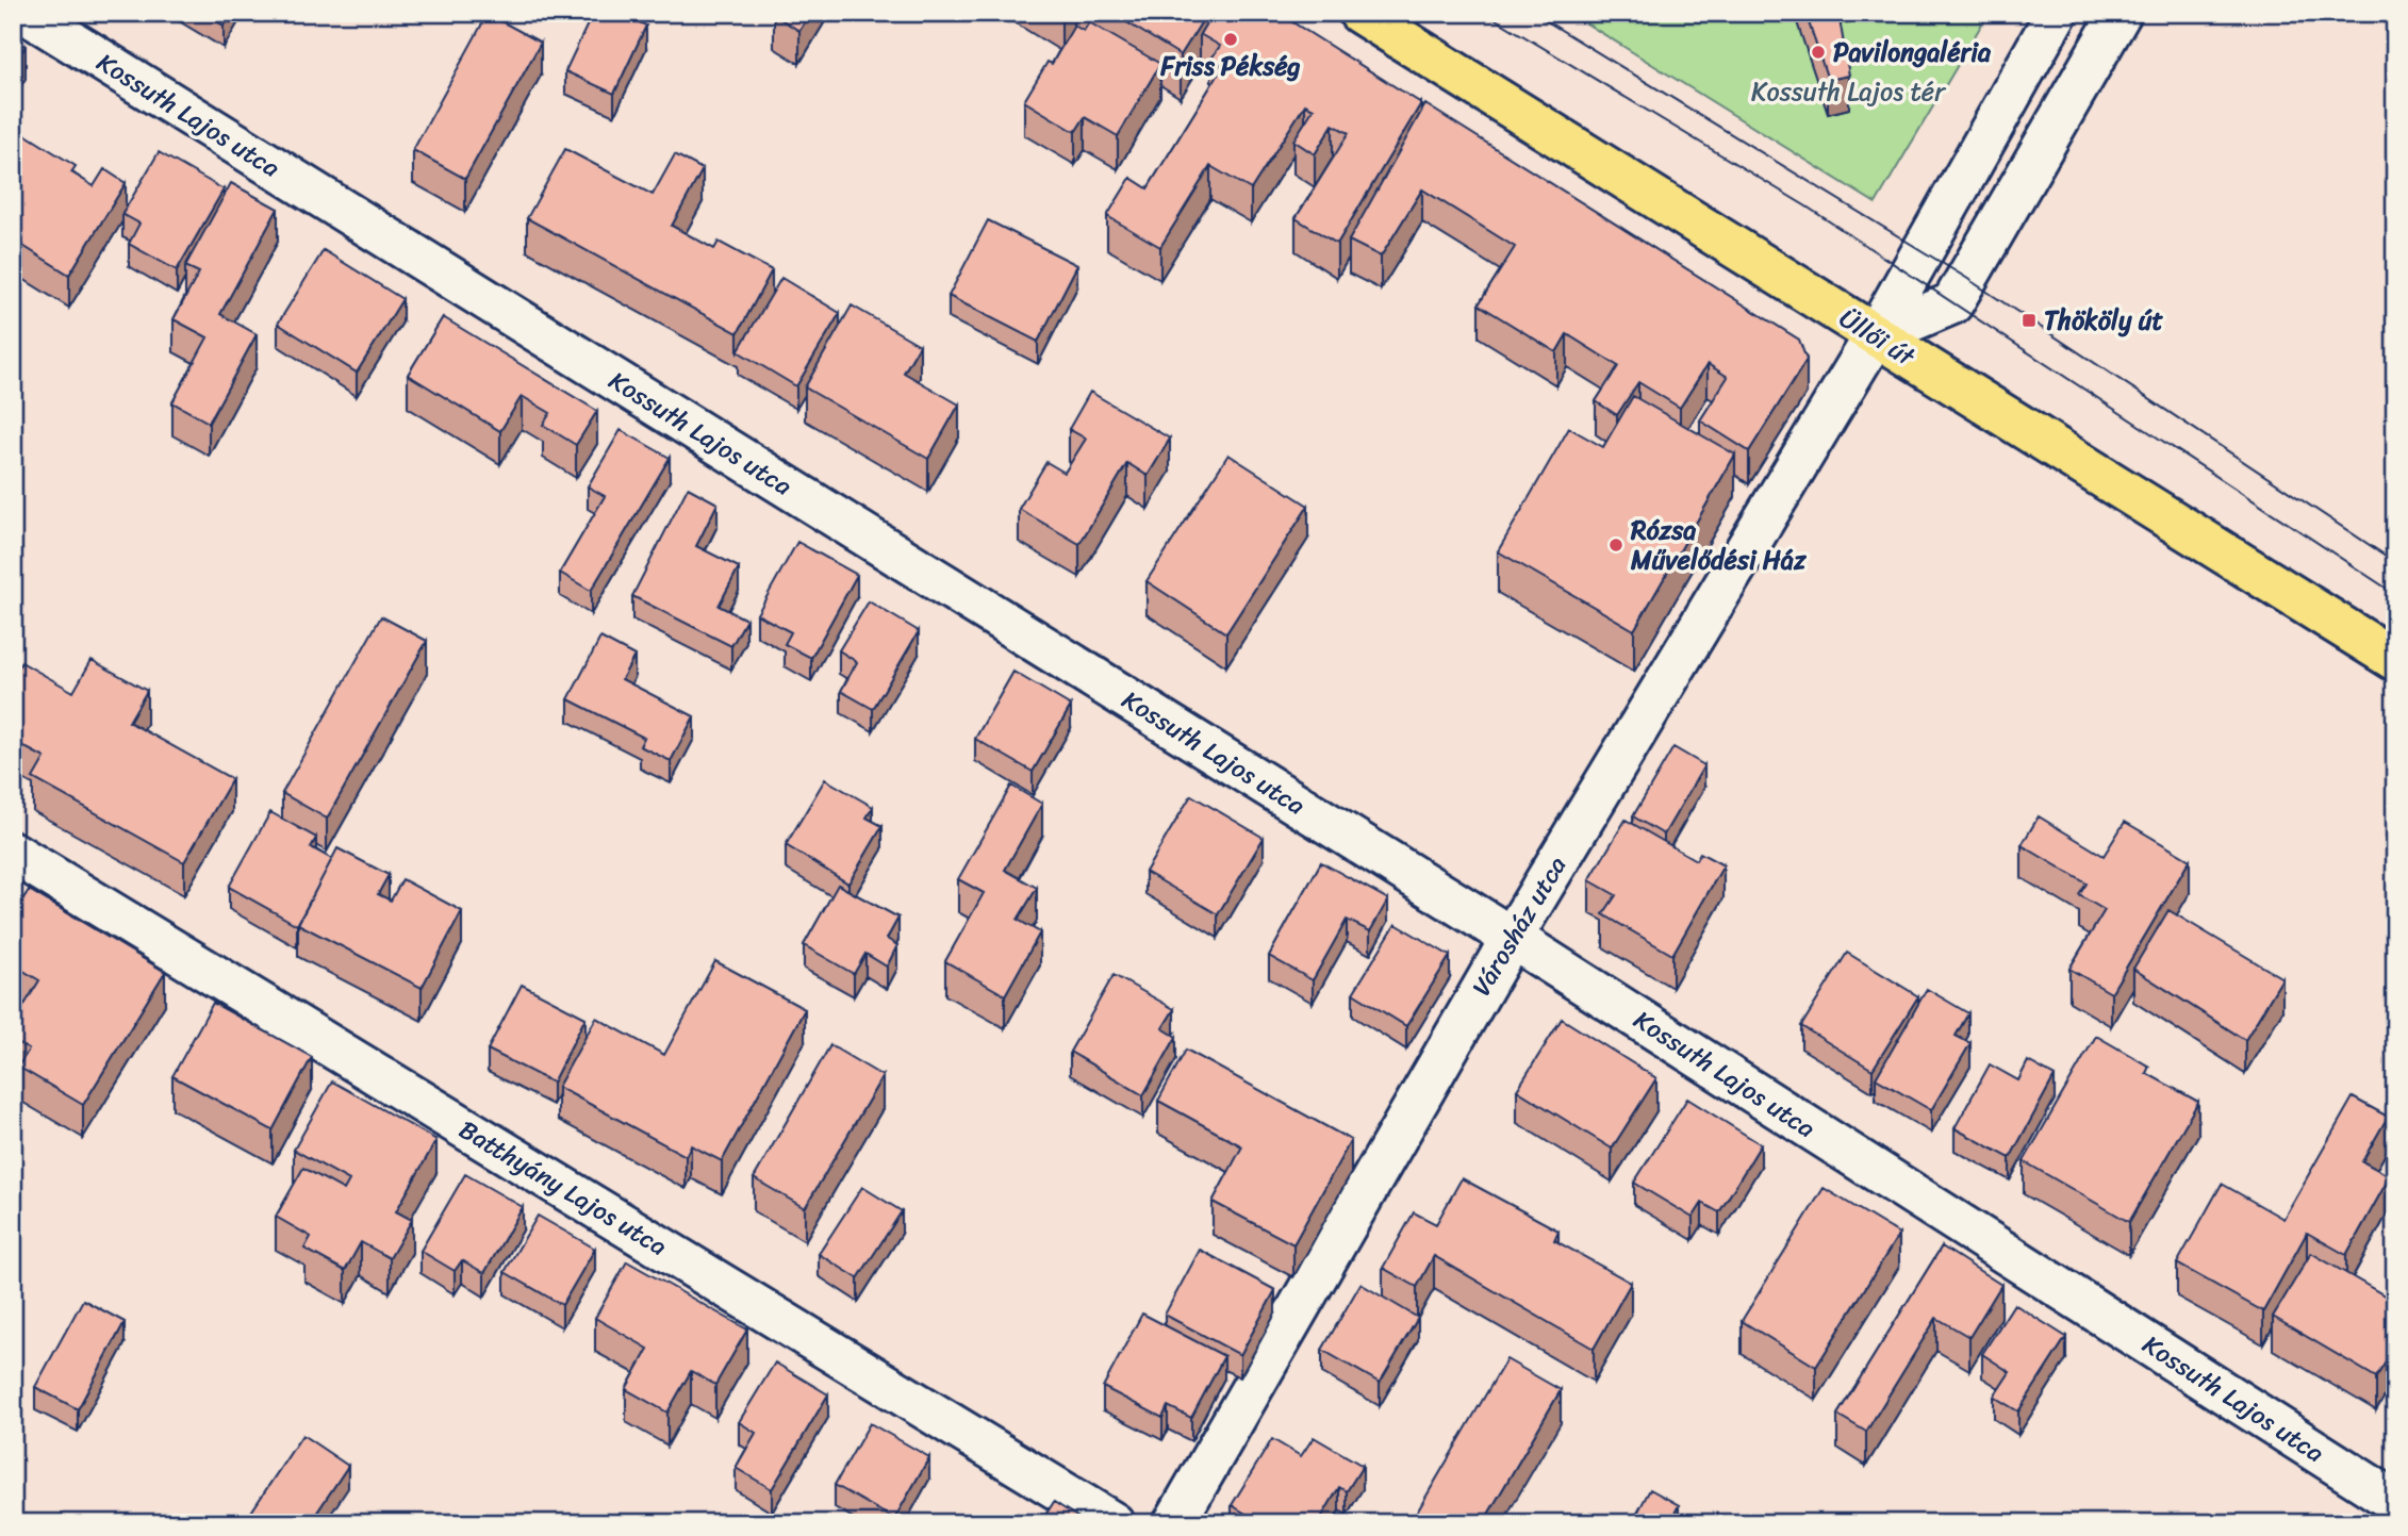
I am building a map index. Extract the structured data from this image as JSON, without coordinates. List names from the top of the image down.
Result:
{
  "streets": {
    "main road": ["Üllői út"],
    "street": ["Kossuth Lajos utca", "Városház utca", "Batthyány Lajos utca"]
  },
  "crossings": [
    ["Kossuth Lajos utca", "Városház utca"],
    ["Üllői út", "Városház utca"]
  ],
  "parks": ["Kossuth Lajos tér"],
  "places": {
    "other": ["Friss Pékség", "Pavilongaléria", "Rózsa Művelődési Ház"],
    "transit": ["Thököly út"]
  }
}
